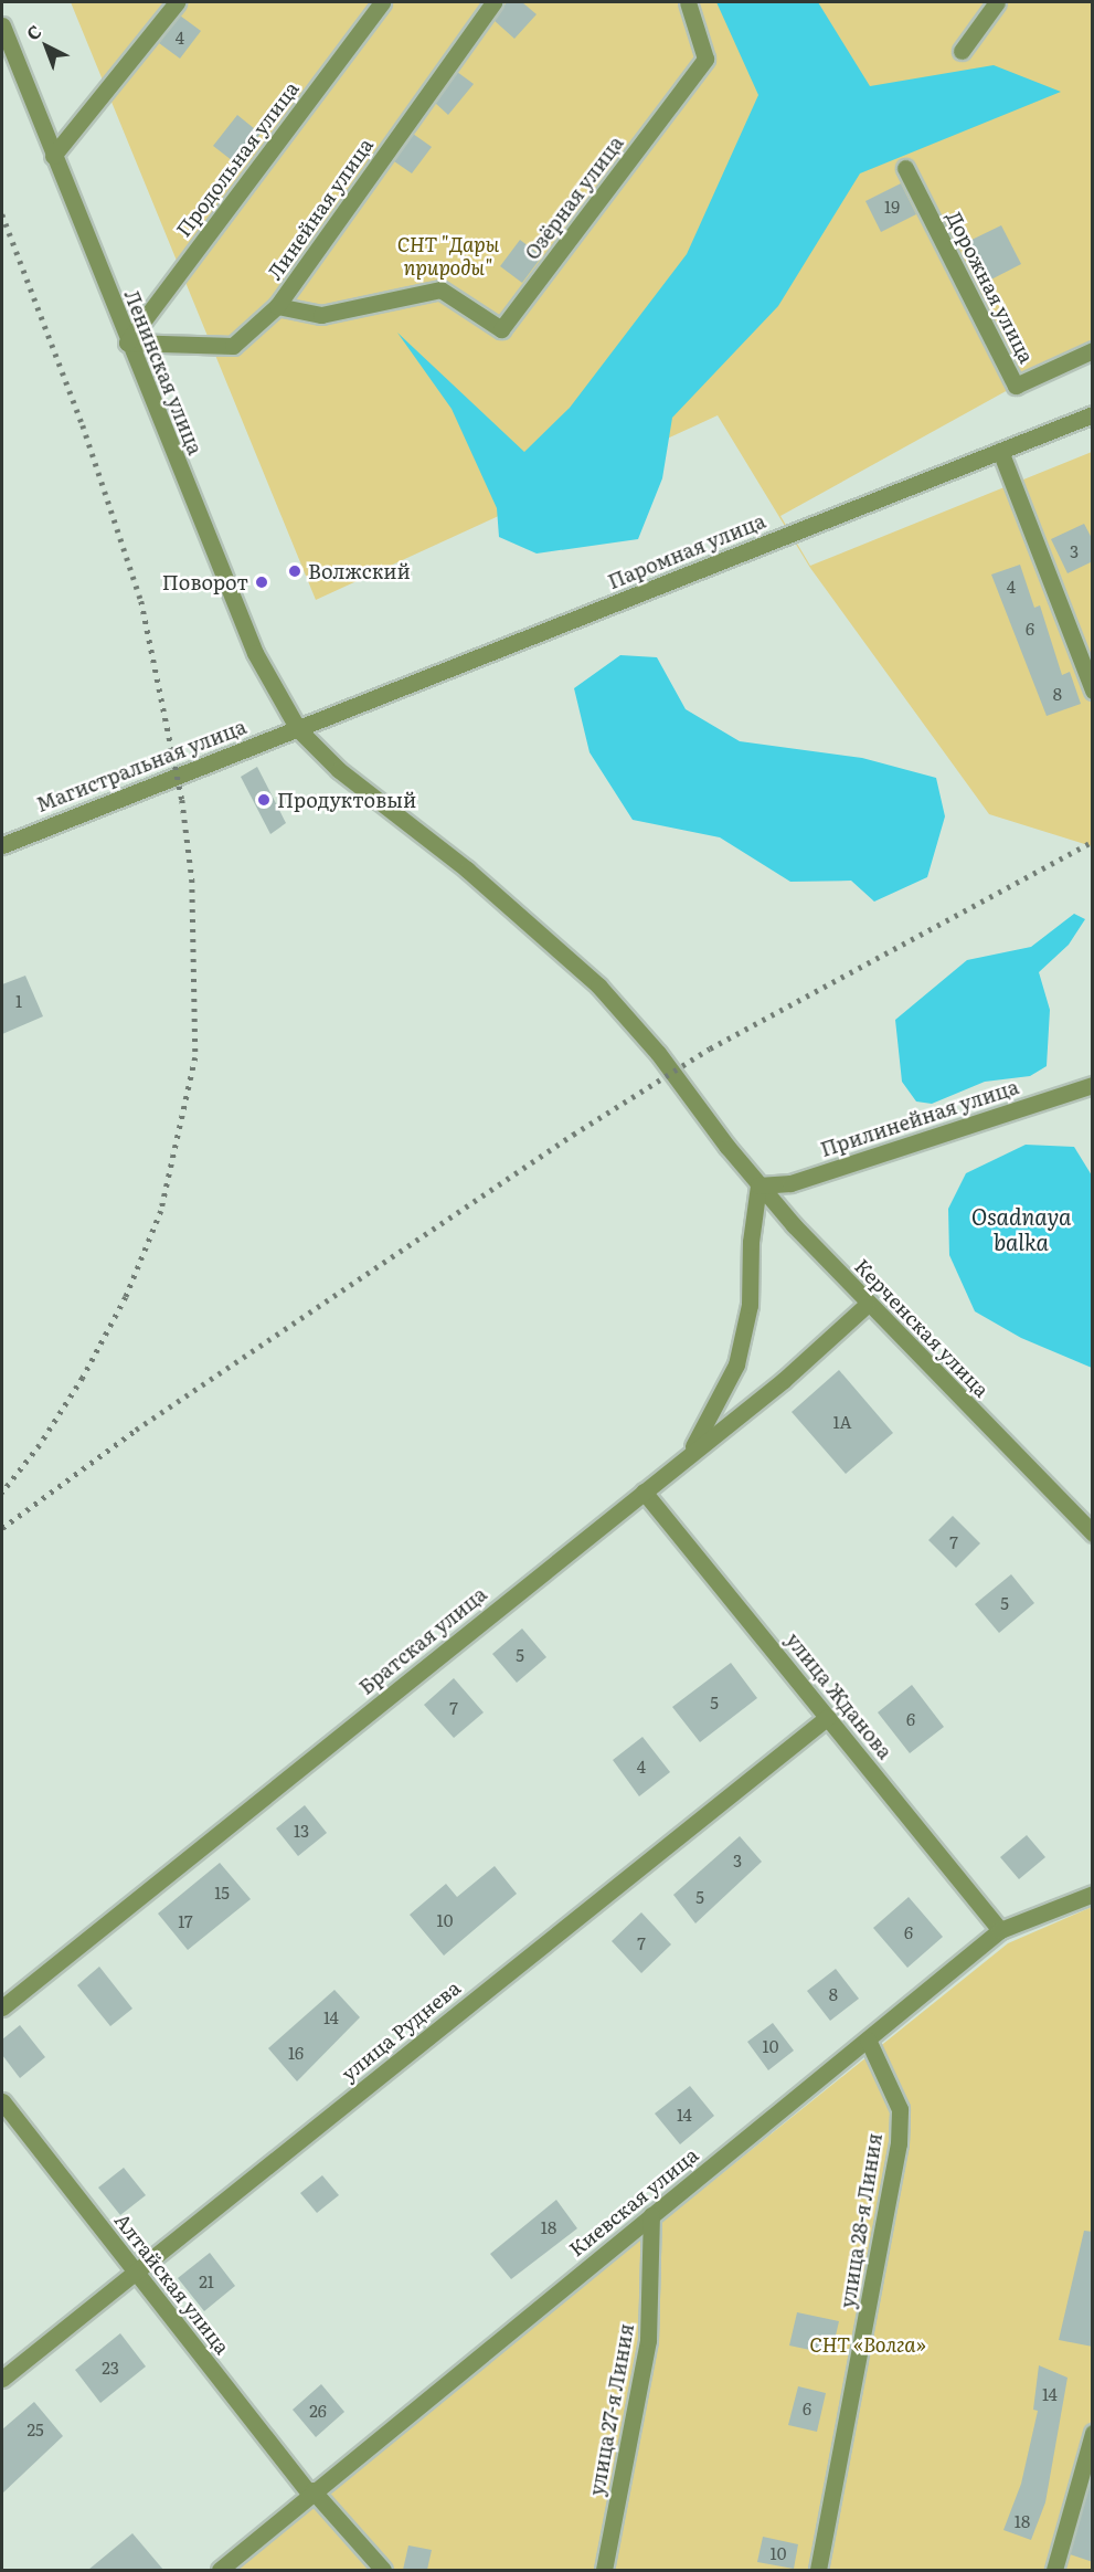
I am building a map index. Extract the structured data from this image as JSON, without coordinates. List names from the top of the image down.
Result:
{
  "streets": {
    "street": [
      "Продольная улица",
      "Озёрная улица",
      "Линейная улица",
      "Дорожная улица",
      "Ленинская улица",
      "Паромная улица",
      "Магистральная улица",
      "Прилинейная улица",
      "Керченская улица",
      "Братская улица",
      "улица Жданова",
      "улица Руднева",
      "Киевская улица",
      "улица 28-я Линия",
      "Алтайская улица",
      "улица 27-я Линия"
    ]
  },
  "crossings": [
    ["Продольная улица", "Линейная улица"],
    ["Продольная улица", "Ленинская улица"],
    ["Озёрная улица", "Линейная улица"],
    ["Линейная улица", "Ленинская улица"],
    ["Ленинская улица", "Паромная улица"],
    ["Ленинская улица", "Магистральная улица"],
    ["Ленинская улица", "Керченская улица"],
    ["Паромная улица", "Магистральная улица"],
    ["Прилинейная улица", "Керченская улица"],
    ["Керченская улица", "Братская улица"],
    ["Братская улица", "улица Жданова"],
    ["улица Жданова", "улица Руднева"],
    ["улица Жданова", "Киевская улица"],
    ["улица Руднева", "Алтайская улица"],
    ["Киевская улица", "улица 28-я Линия"],
    ["Киевская улица", "Алтайская улица"],
    ["Киевская улица", "улица 27-я Линия"]
  ],
  "water": ["Osadnaya balka"],
  "parks": ["СНТ \"Дары природы\"", "СНТ «Волга»"],
  "places": ["Волжский", "Поворот", "Продуктовый"],
  "house_numbers": [
    "4",
    "19",
    "3",
    "4",
    "6",
    "8",
    "1",
    "1А",
    "7",
    "5",
    "5",
    "5",
    "7",
    "6",
    "4",
    "13",
    "3",
    "15",
    "5",
    "10",
    "17",
    "6",
    "7",
    "8",
    "14",
    "10",
    "16",
    "14",
    "18",
    "21",
    "23",
    "14",
    "6",
    "26",
    "25",
    "18",
    "10"
  ],
  "north": "top left"
}
